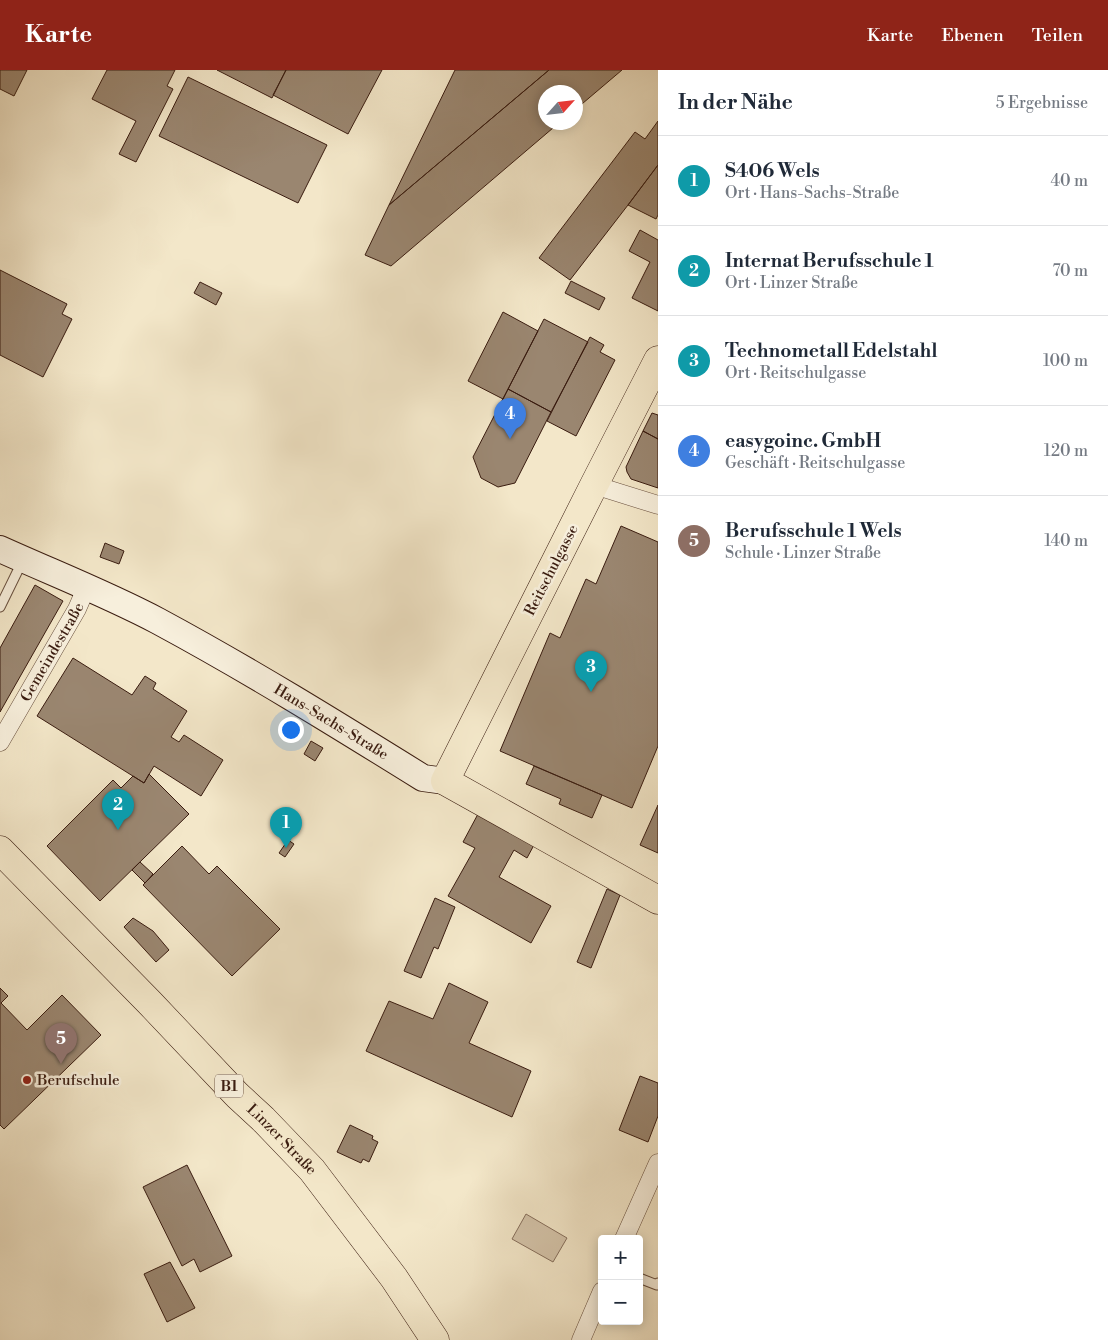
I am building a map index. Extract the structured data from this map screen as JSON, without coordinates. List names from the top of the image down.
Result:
{
  "streets": {
    "main road": [
      "Reitschulgasse",
      "Hans-Sachs-Straße",
      "B1",
      "Linzer Straße"
    ],
    "street": ["Gemeindestraße"]
  },
  "crossings": [
    ["Reitschulgasse", "Hans-Sachs-Straße"],
    ["Gemeindestraße", "Hans-Sachs-Straße"]
  ],
  "places": ["Berufschule"],
  "north": "top right",
  "page": {
    "header": "Karte",
    "nav": ["Karte", "Ebenen", "Teilen"],
    "heading": ["In der Nähe", "5 Ergebnisse"],
    "list": [
      {
        "mark": "1",
        "name": "S406 Wels",
        "note": "Ort · Hans-Sachs-Straße",
        "value": "40 m"
      },
      {
        "mark": "2",
        "name": "Internat Berufsschule 1",
        "note": "Ort · Linzer Straße",
        "value": "70 m"
      },
      {
        "mark": "3",
        "name": "Technometall Edelstahl",
        "note": "Ort · Reitschulgasse",
        "value": "100 m"
      },
      {
        "mark": "4",
        "name": "easygoinc. GmbH",
        "note": "Geschäft · Reitschulgasse",
        "value": "120 m"
      },
      {
        "mark": "5",
        "name": "Berufsschule 1 Wels",
        "note": "Schule · Linzer Straße",
        "value": "140 m"
      }
    ],
    "pins": [
      "4",
      "3",
      "2",
      "1",
      "5"
    ],
    "map_buttons": ["+", "−"]
  }
}
